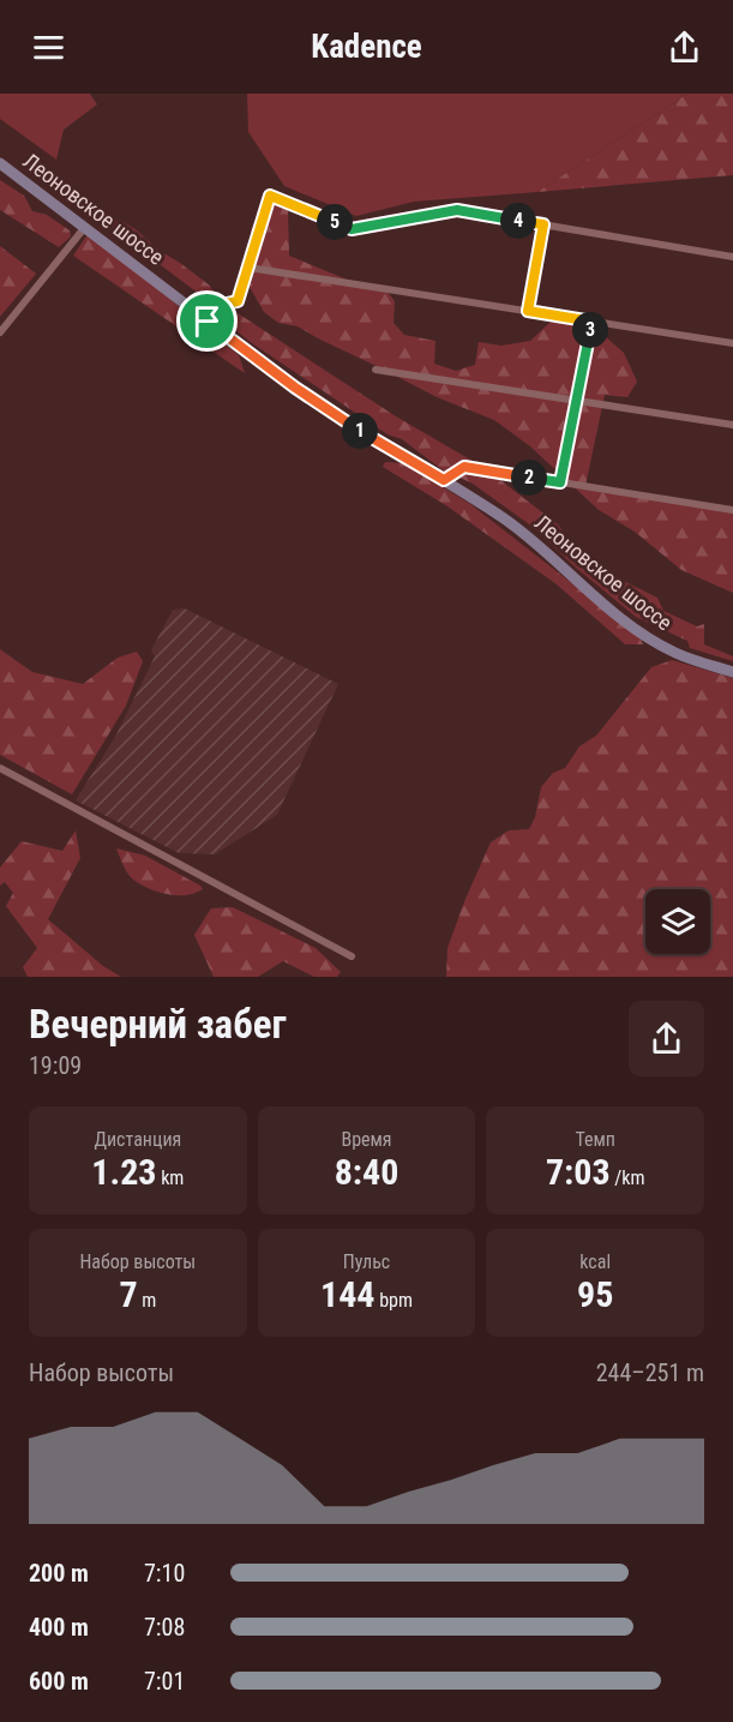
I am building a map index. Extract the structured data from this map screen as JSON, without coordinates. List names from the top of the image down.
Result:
{
  "streets": {
    "main road": ["Леоновское шоссе"]
  },
  "page": {
    "header": "Kadence",
    "pins": [
      "4",
      "5",
      "3",
      "1",
      "2"
    ],
    "heading": ["Вечерний забег", "19:09"],
    "stats": [
      ["Дистанция", "1.23 km"],
      ["Время", "8:40"],
      ["Темп", "7:03 /km"],
      ["Набор высоты", "7 m"],
      ["Пульс", "144 bpm"],
      ["kcal", "95"]
    ],
    "chart": ["Набор высоты", "244–251 m"],
    "list": [
      {
        "name": "200 m",
        "note": "7:10"
      },
      {
        "name": "400 m",
        "note": "7:08"
      },
      {
        "name": "600 m",
        "note": "7:01"
      }
    ]
  }
}
